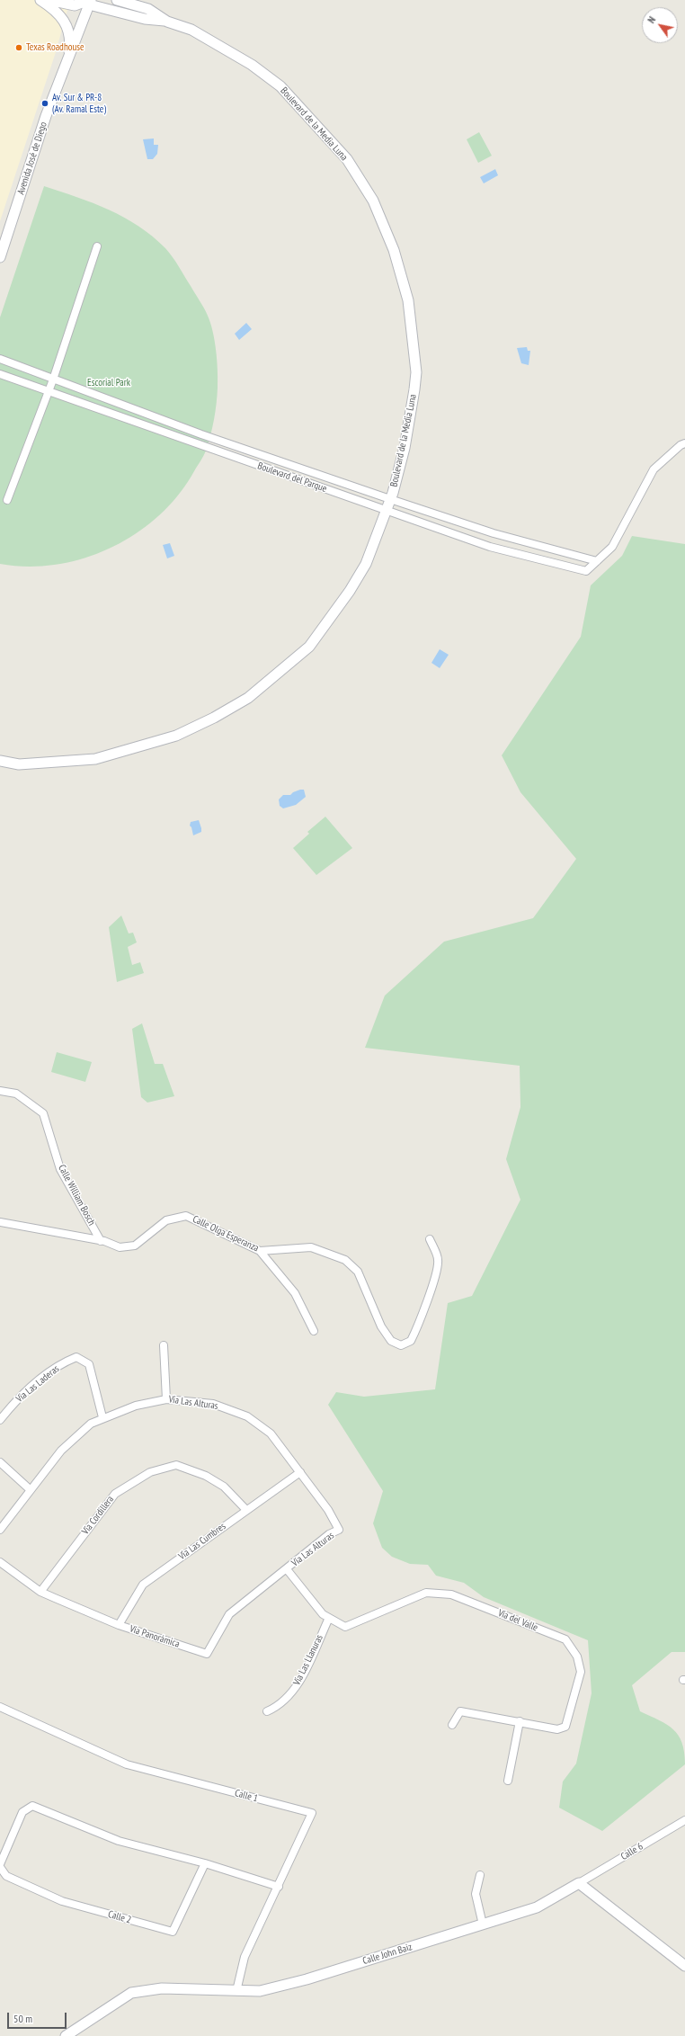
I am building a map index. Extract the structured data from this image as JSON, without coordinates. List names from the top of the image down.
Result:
{
  "streets": {
    "street": [
      "Boulevard de la Media Luna",
      "Avenida José de Diego",
      "Boulevard del Parque",
      "Calle William Bosch",
      "Calle Olga Esperanza",
      "Vía Las Laderas",
      "Vía Las Alturas",
      "Vía Cordillera",
      "Vía Las Cumbres",
      "Via Las Alturas",
      "Vía del Valle",
      "Vía Panorámica",
      "Vía Las Llanuras",
      "Calle 1",
      "Calle 6",
      "Calle 2",
      "Calle John Baiz"
    ]
  },
  "crossings": [
    ["Boulevard de la Media Luna", "Avenida José de Diego"],
    ["Boulevard de la Media Luna", "Boulevard del Parque"],
    ["Calle William Bosch", "Calle Olga Esperanza"],
    ["Vía Las Laderas", "Vía Las Alturas"],
    ["Vía Las Alturas", "Vía Las Cumbres"],
    ["Vía Las Alturas", "Via Las Alturas"],
    ["Vía Cordillera", "Vía Las Cumbres"],
    ["Vía Cordillera", "Vía Panorámica"],
    ["Vía Las Cumbres", "Vía Panorámica"],
    ["Via Las Alturas", "Vía del Valle"],
    ["Via Las Alturas", "Vía Panorámica"],
    ["Vía del Valle", "Vía Panorámica"],
    ["Vía del Valle", "Vía Las Llanuras"],
    ["Calle 1", "Calle 2"],
    ["Calle 1", "Calle John Baiz"],
    ["Calle 6", "Calle John Baiz"]
  ],
  "parks": ["Escorial Park"],
  "places": ["Texas Roadhouse", "Av. Sur & PR-8 (Av. Ramal Este)"],
  "scale_bar": "50 m",
  "north": "top left"
}
